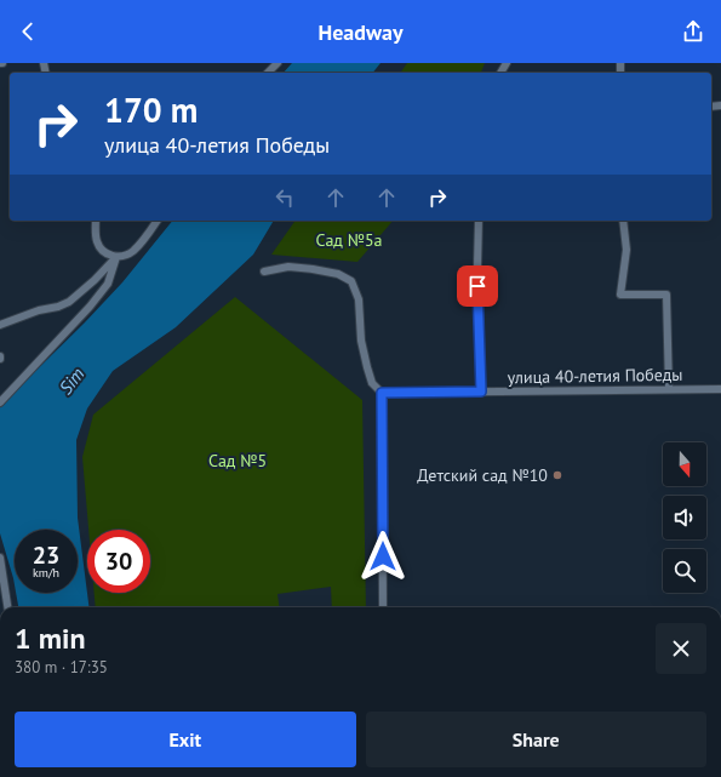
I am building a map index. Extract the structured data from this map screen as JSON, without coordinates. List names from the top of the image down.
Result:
{
  "streets": {
    "street": ["улица 40-летия Победы"]
  },
  "water": ["Sim"],
  "parks": ["Сад №5а", "Сад №5"],
  "places": ["Детский сад №10"],
  "north": "bottom",
  "page": {
    "header": "Headway",
    "turn": ["170 m", "улица 40-летия Победы"],
    "speed": "23 km/h",
    "limit": "30",
    "heading": ["1 min", "380 m · 17:35"],
    "buttons": ["Exit", "Share"]
  }
}
